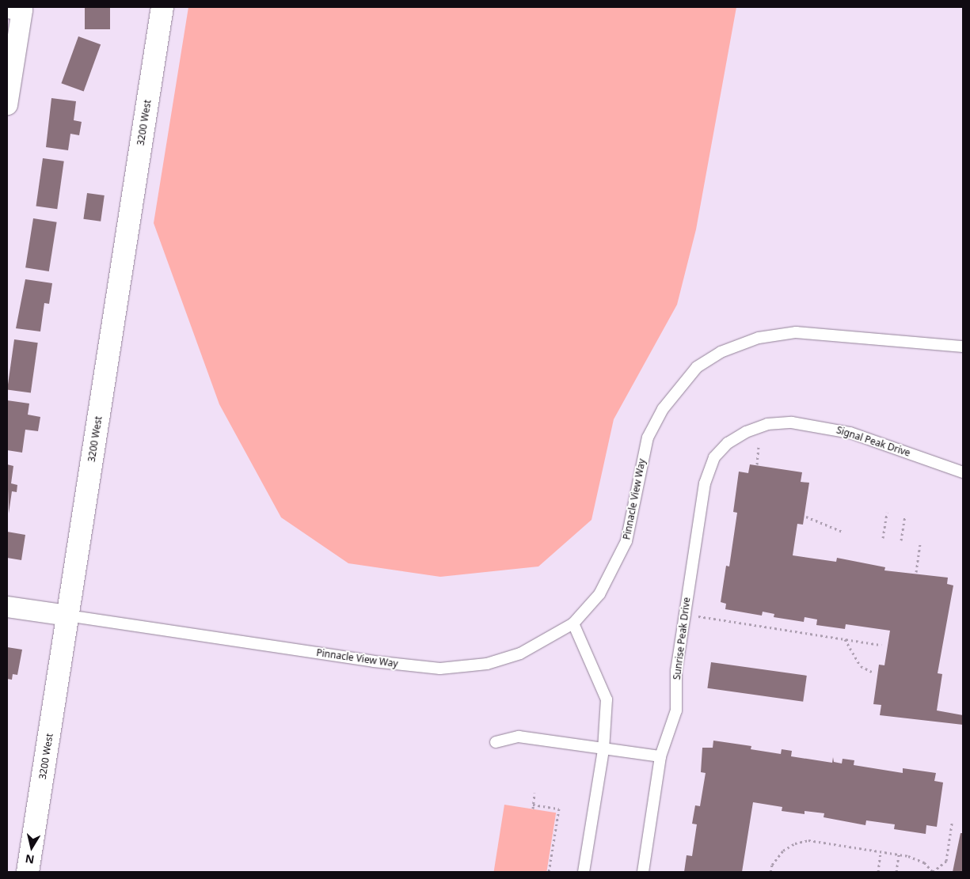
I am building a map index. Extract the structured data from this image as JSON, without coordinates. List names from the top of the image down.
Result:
{
  "streets": {
    "street": ["3200 West"],
    "lane": ["Signal Peak Drive", "Pinnacle View Way", "Sunrise Peak Drive"]
  },
  "crossings": [
    ["3200 West", "Pinnacle View Way"],
    ["Signal Peak Drive", "Sunrise Peak Drive"]
  ],
  "north": "bottom"
}
